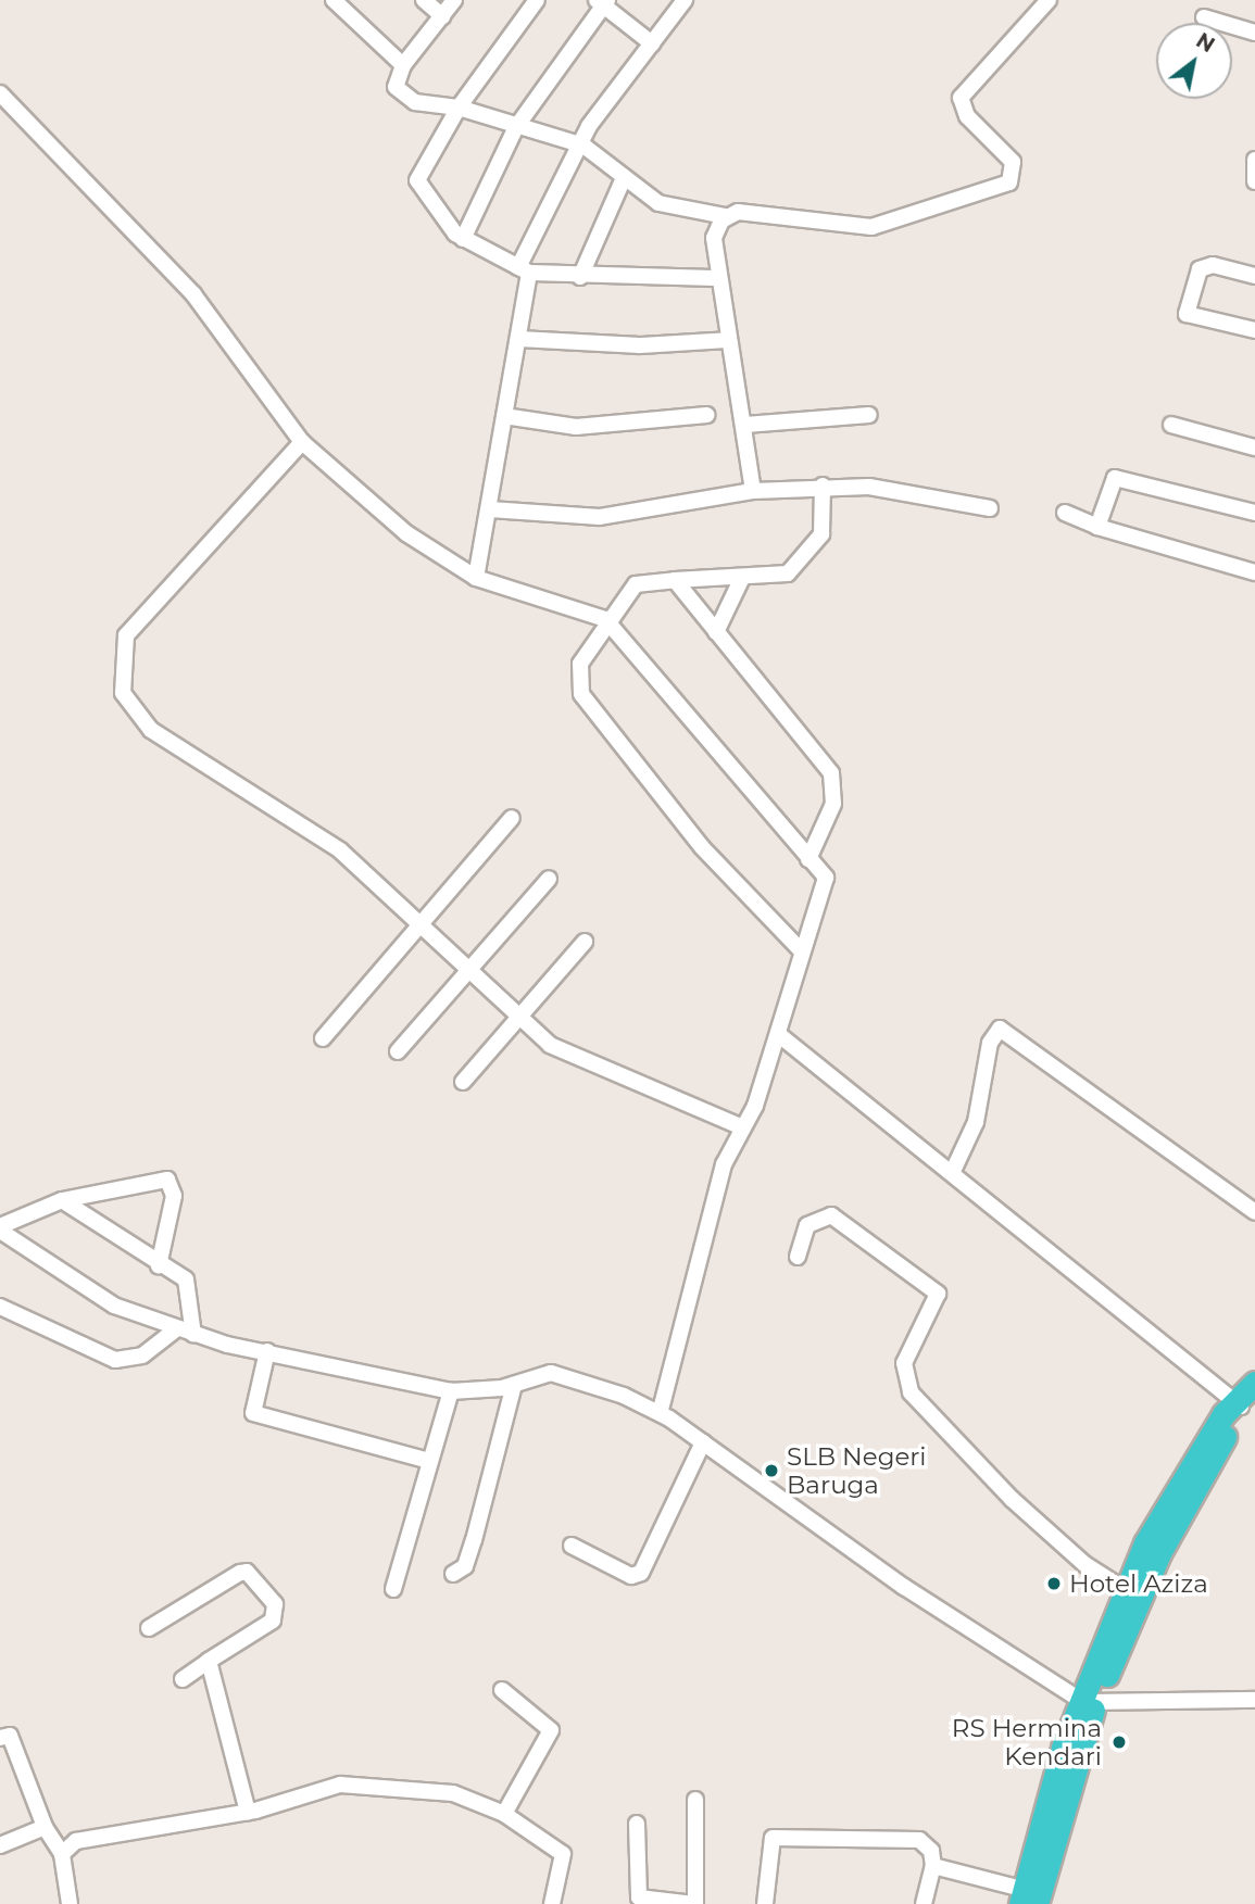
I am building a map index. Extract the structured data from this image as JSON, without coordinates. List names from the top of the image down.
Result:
{
  "places": ["SLB Negeri Baruga", "Hotel Aziza", "RS Hermina Kendari"],
  "north": "top right"
}
